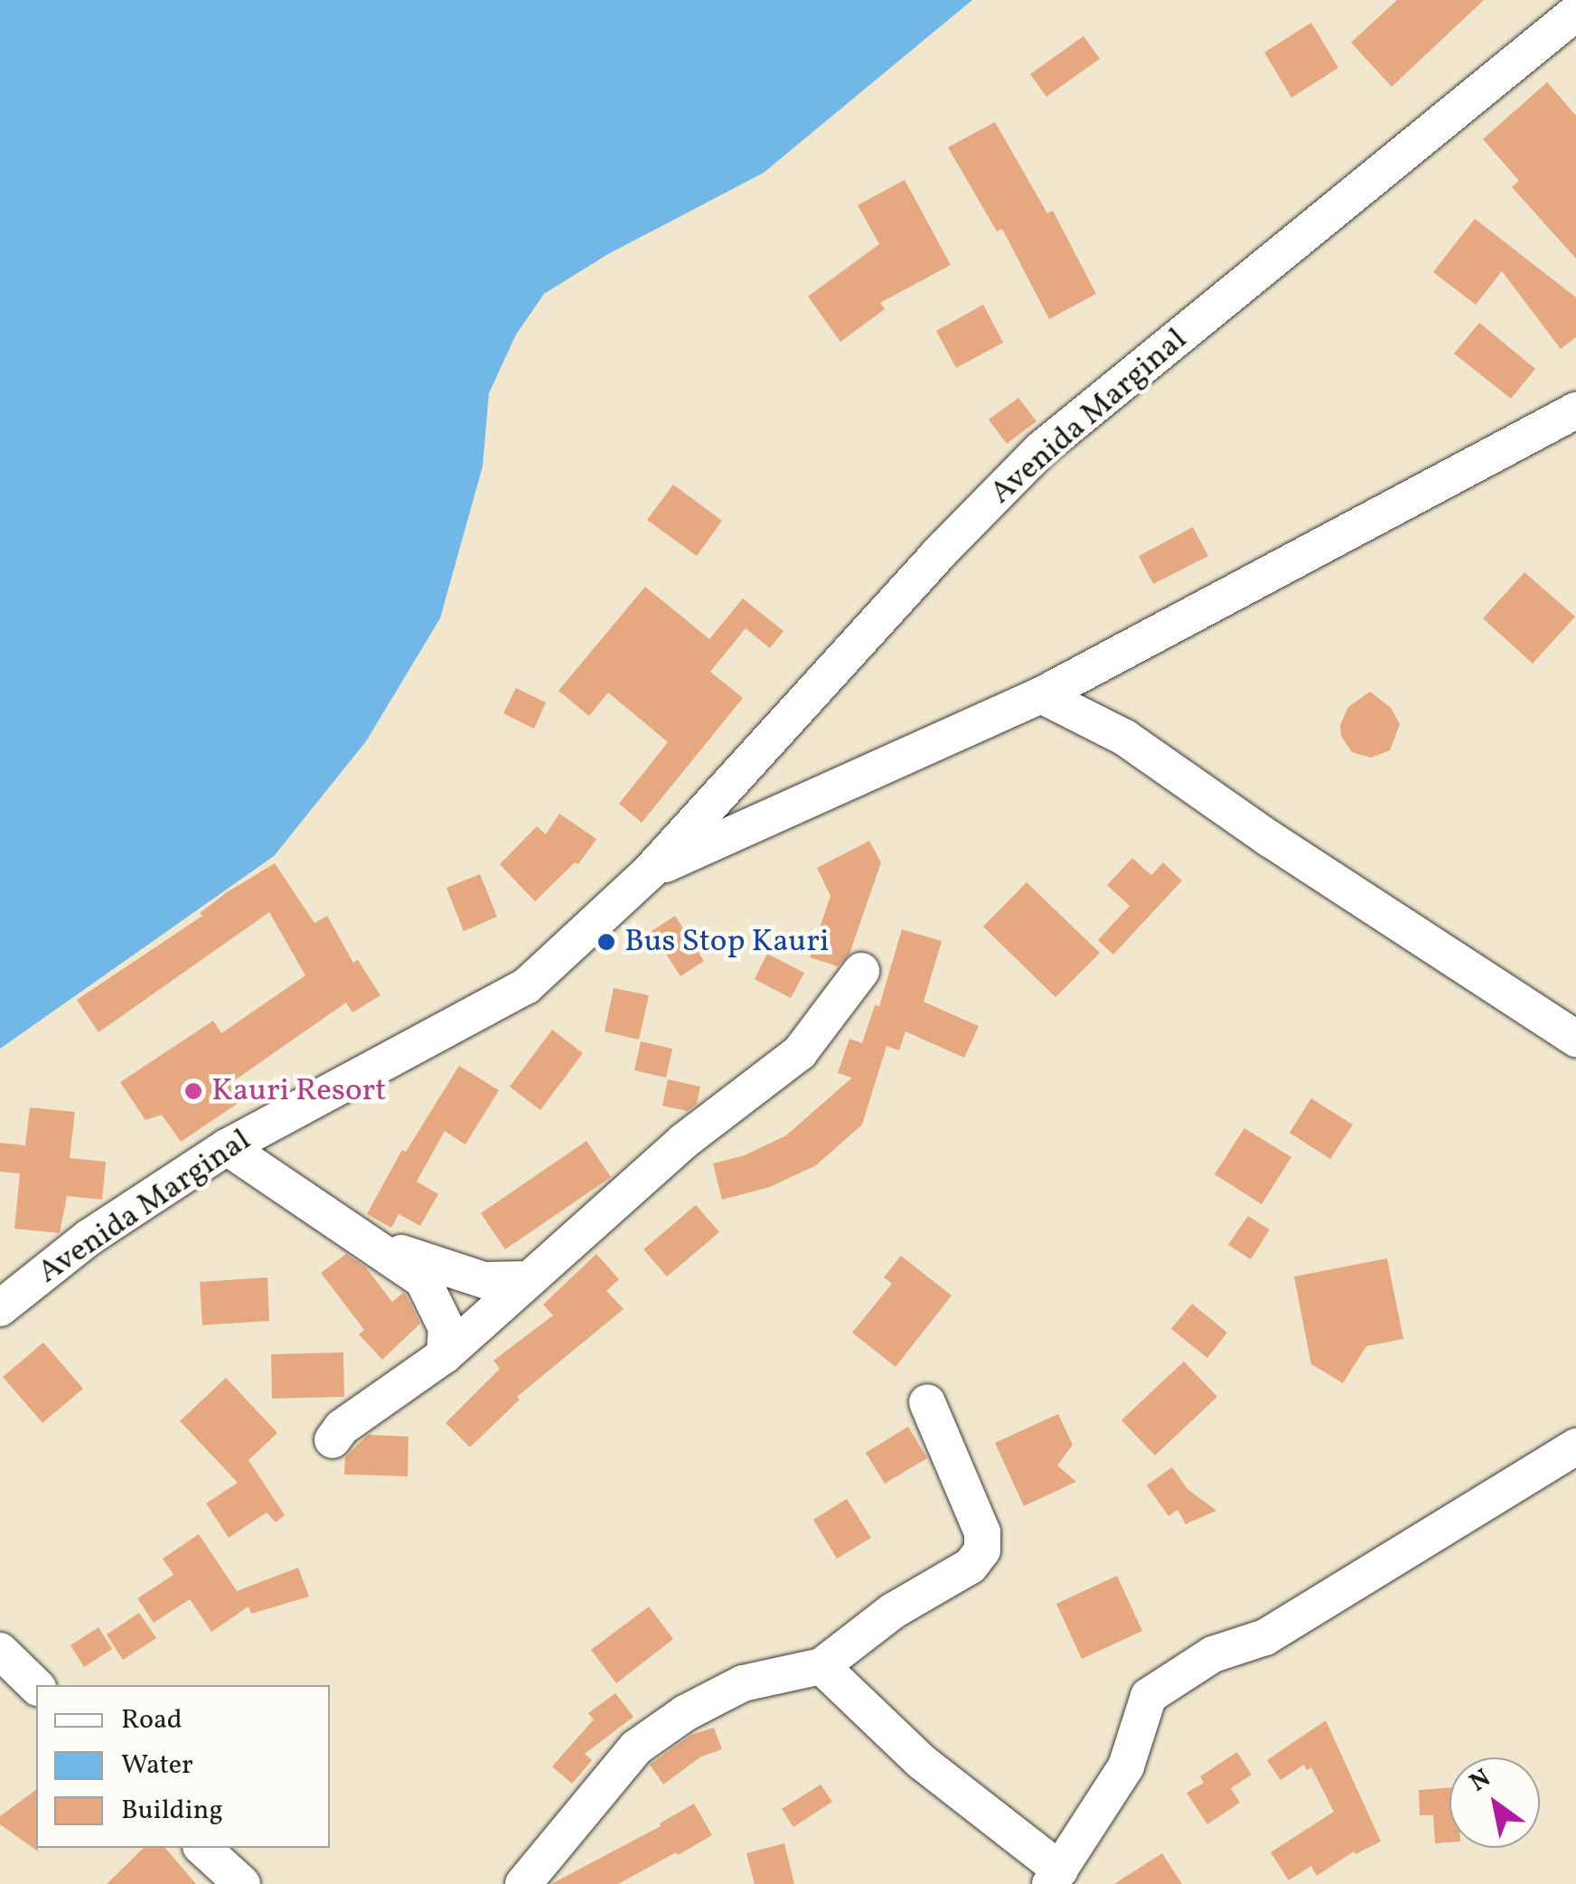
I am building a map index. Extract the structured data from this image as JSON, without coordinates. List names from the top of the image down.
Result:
{
  "streets": {
    "street": ["Avenida Marginal"]
  },
  "places": ["Bus Stop Kauri", "Kauri Resort"],
  "legend": ["Road", "Water", "Building"],
  "north": "top left"
}
